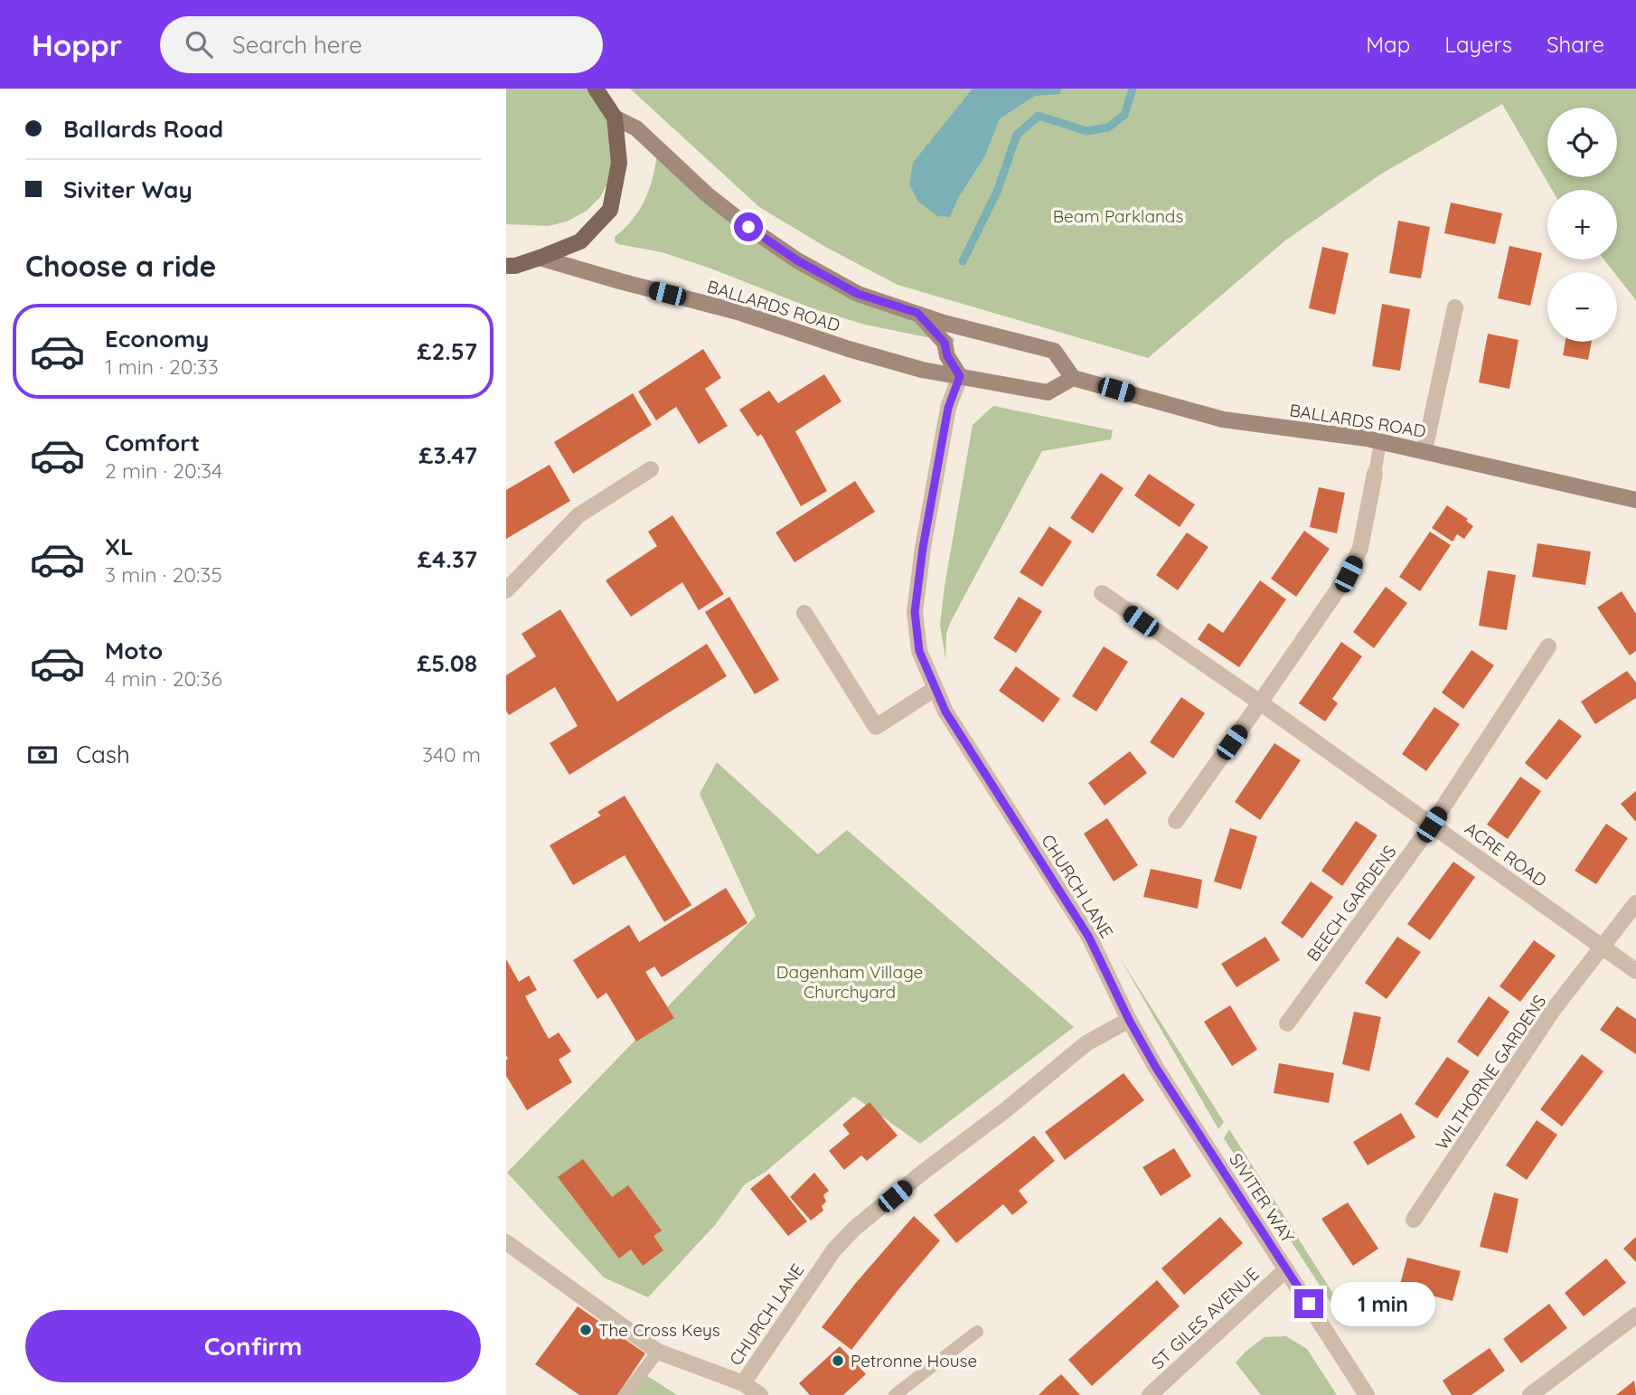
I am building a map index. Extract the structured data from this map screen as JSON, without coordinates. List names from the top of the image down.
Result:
{
  "streets": {
    "main road": ["BALLARDS ROAD"],
    "street": [
      "ACRE ROAD",
      "CHURCH LANE",
      "BEECH GARDENS",
      "WILTHORNE GARDENS",
      "SIVITER WAY",
      "ST GILES AVENUE"
    ]
  },
  "crossings": [
    ["BALLARDS ROAD", "CHURCH LANE"],
    ["ACRE ROAD", "BEECH GARDENS"],
    ["ACRE ROAD", "WILTHORNE GARDENS"],
    ["CHURCH LANE", "SIVITER WAY"],
    ["SIVITER WAY", "ST GILES AVENUE"]
  ],
  "parks": ["Beam Parklands", "Dagenham Village Churchyard"],
  "places": ["The Cross Keys", "Petronne House"],
  "page": {
    "header": "Hoppr",
    "search": "Search here",
    "nav": ["Map", "Layers", "Share"],
    "banner": ["Ballards Road", "Siviter Way"],
    "map_buttons": ["+", "−"],
    "heading": "Choose a ride",
    "list": [
      {
        "name": "Economy",
        "note": "1 min · 20:33",
        "value": "£2.57"
      },
      {
        "name": "Comfort",
        "note": "2 min · 20:34",
        "value": "£3.47"
      },
      {
        "name": "XL",
        "note": "3 min · 20:35",
        "value": "£4.37"
      },
      {
        "name": "Moto",
        "note": "4 min · 20:36",
        "value": "£5.08"
      }
    ],
    "pay": ["Cash", "340 m"],
    "bubble": "1 min",
    "buttons": "Confirm"
  }
}
